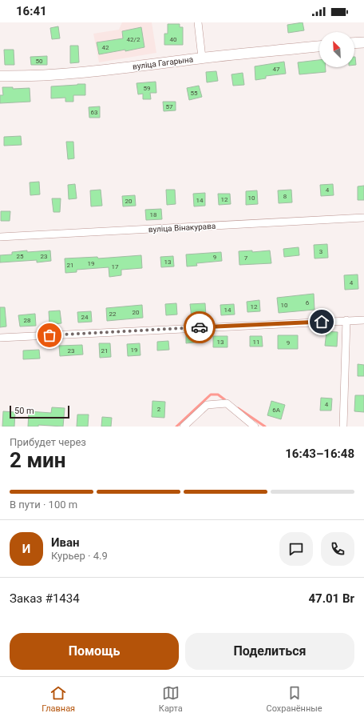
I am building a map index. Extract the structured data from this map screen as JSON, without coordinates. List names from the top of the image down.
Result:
{
  "streets": {
    "street": ["вуліца Гагарына", "вуліца Вінакурава"]
  },
  "house_numbers": [
    "42/2",
    "40",
    "42",
    "50",
    "47",
    "59",
    "55",
    "57",
    "63",
    "4",
    "8",
    "10",
    "12",
    "14",
    "20",
    "18",
    "3",
    "25",
    "23",
    "9",
    "7",
    "13",
    "19",
    "21",
    "17",
    "4",
    "6",
    "10",
    "12",
    "14",
    "20",
    "22",
    "24",
    "28",
    "13",
    "11",
    "9",
    "19",
    "23",
    "21",
    "4",
    "2",
    "6А"
  ],
  "scale_bar": "50 m",
  "north": "top left",
  "page": {
    "status": "16:41",
    "scale": "50 m",
    "heading": ["2 мин", "Прибудет через", "16:43–16:48"],
    "panel": [
      "Иван",
      "Курьер · 4.9",
      "Заказ #1434",
      "47.01 Br"
    ],
    "bar": "В пути · 100 m",
    "round": "И",
    "buttons": ["Помощь", "Поделиться"],
    "tabs": ["Главная", "Карта", "Сохранённые"]
  }
}
